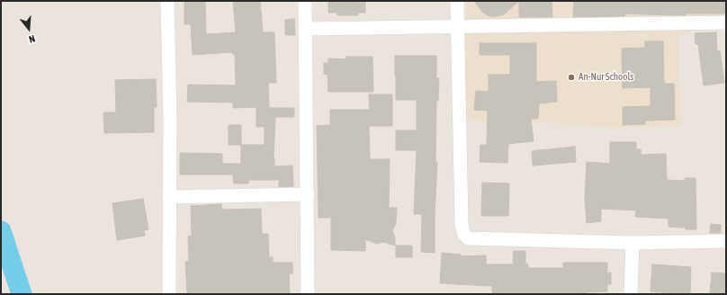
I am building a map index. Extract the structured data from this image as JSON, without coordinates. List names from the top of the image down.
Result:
{
  "places": ["An-Nur Schools"],
  "north": "bottom"
}
